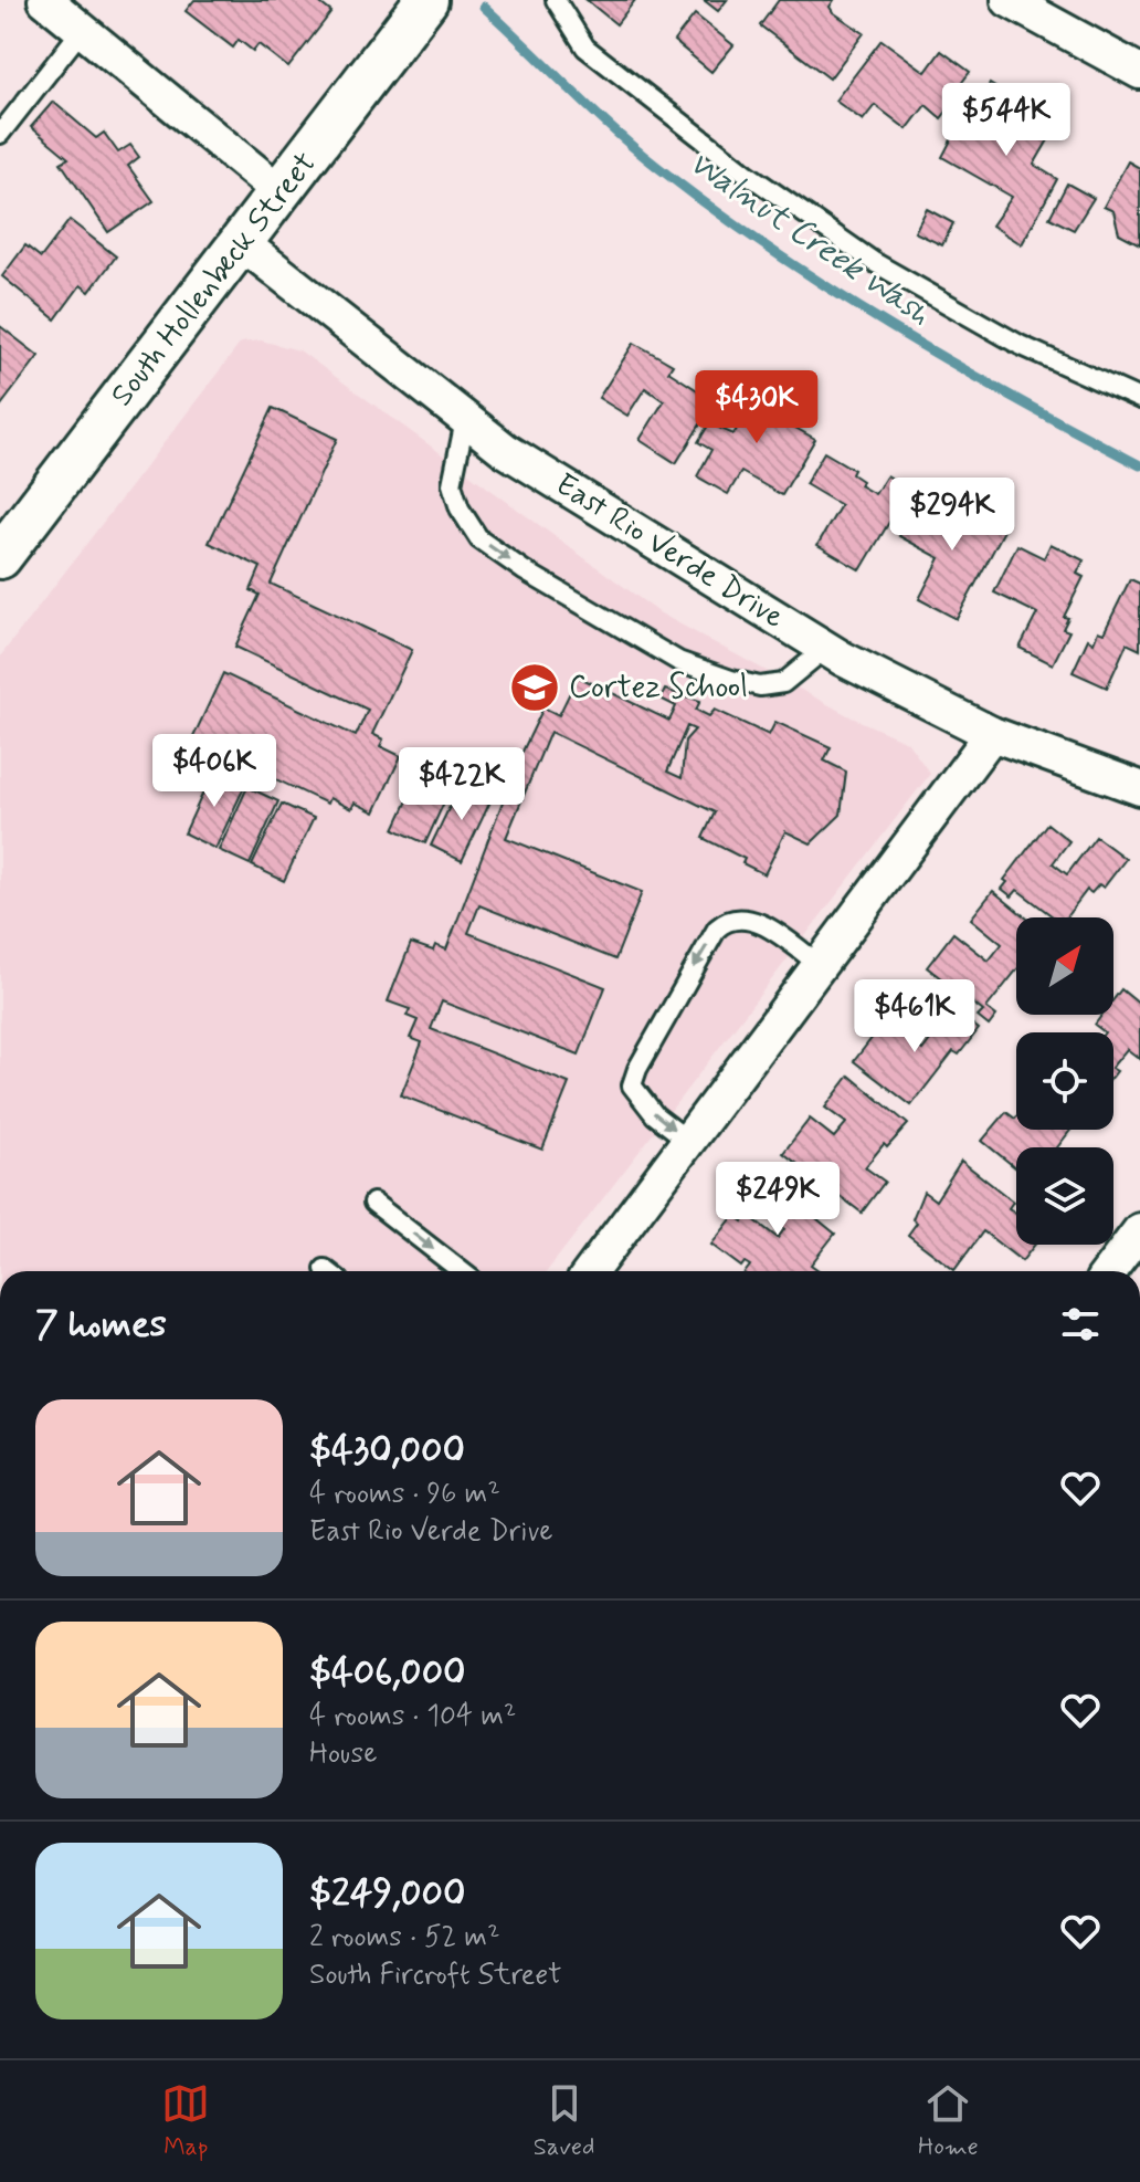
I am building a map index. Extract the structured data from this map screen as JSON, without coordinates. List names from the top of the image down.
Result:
{
  "streets": {
    "street": ["South Hollenbeck Street", "East Rio Verde Drive"]
  },
  "crossings": [
    ["South Hollenbeck Street", "East Rio Verde Drive"]
  ],
  "water": ["Walnut Creek Wash"],
  "places": {
    "school or university": ["Cortez School"]
  },
  "north": "top right",
  "page": {
    "price": [
      "$544K",
      "$430K",
      "$294K",
      "$406K",
      "$422K",
      "$461K",
      "$249K"
    ],
    "heading": "7 homes",
    "list": [
      {
        "name": "$430,000",
        "note": "4 rooms · 96 m² · East Rio Verde Drive"
      },
      {
        "name": "$406,000",
        "note": "4 rooms · 104 m² · House"
      },
      {
        "name": "$249,000",
        "note": "2 rooms · 52 m² · South Fircroft Street"
      }
    ],
    "tabs": ["Map", "Saved", "Home"]
  }
}
